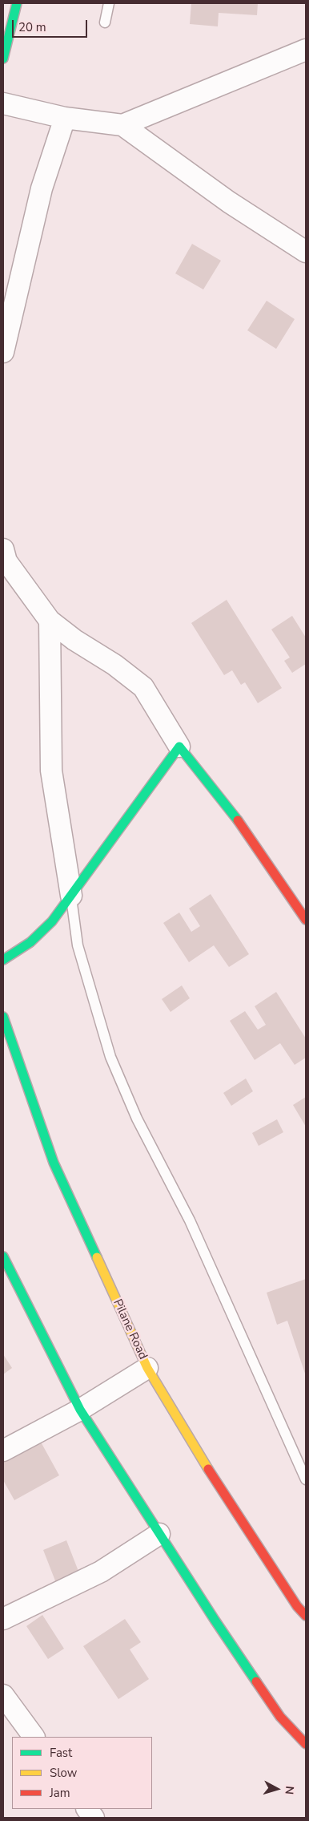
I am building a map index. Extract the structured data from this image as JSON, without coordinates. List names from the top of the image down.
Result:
{
  "streets": {
    "street": ["Pilane Road"]
  },
  "legend": ["Fast", "Slow", "Jam"],
  "scale_bar": "20 m",
  "north": "right"
}
